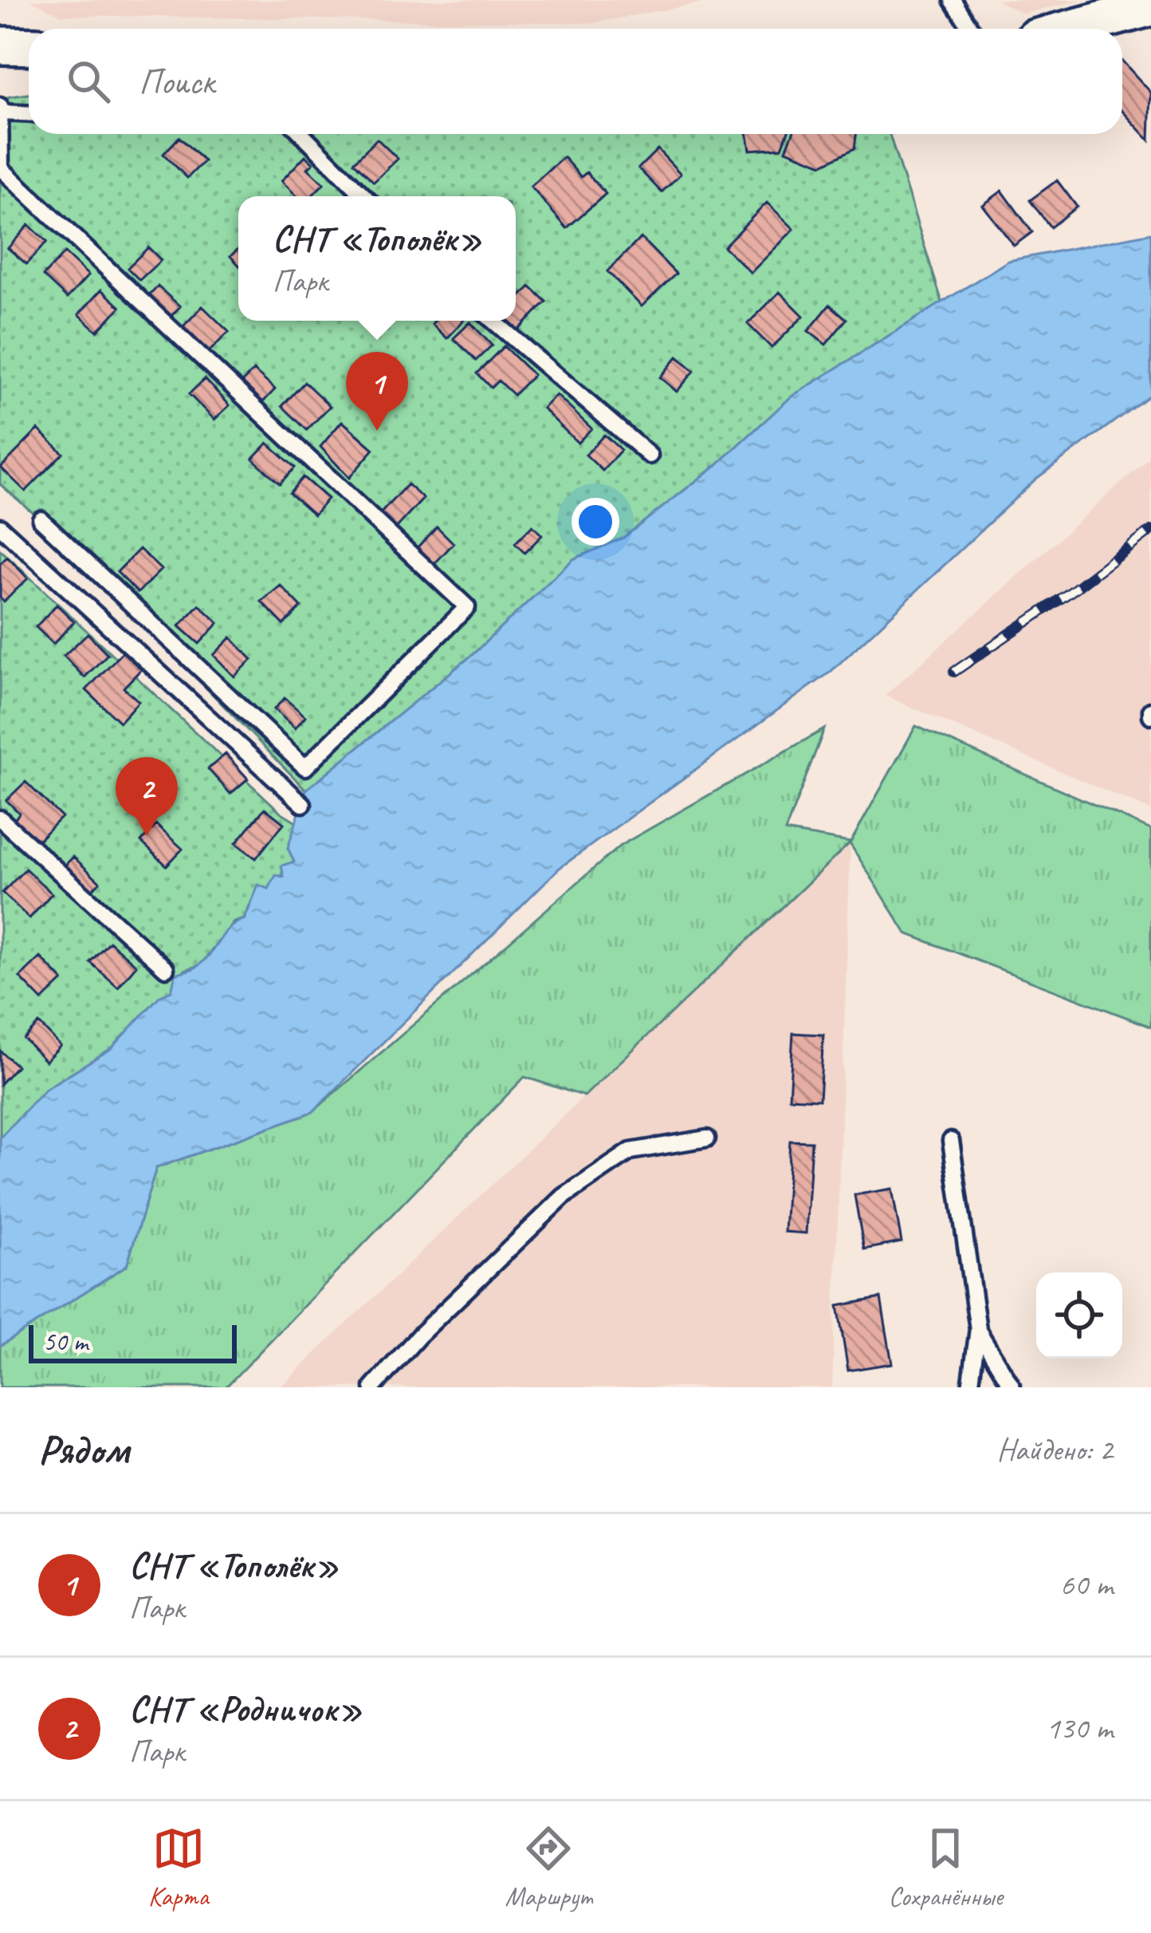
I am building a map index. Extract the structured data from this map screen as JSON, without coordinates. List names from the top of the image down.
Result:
{
  "scale_bar": "50 m",
  "page": {
    "search": "Поиск",
    "popup": ["СНТ «Тополёк»", "Парк"],
    "pins": ["1", "2"],
    "scale": "50 m",
    "heading": ["Рядом", "Найдено: 2"],
    "list": [
      {
        "mark": "1",
        "name": "СНТ «Тополёк»",
        "note": "Парк",
        "value": "60 m"
      },
      {
        "mark": "2",
        "name": "СНТ «Родничок»",
        "note": "Парк",
        "value": "130 m"
      }
    ],
    "nav": ["Карта", "Маршрут", "Сохранённые"]
  }
}
